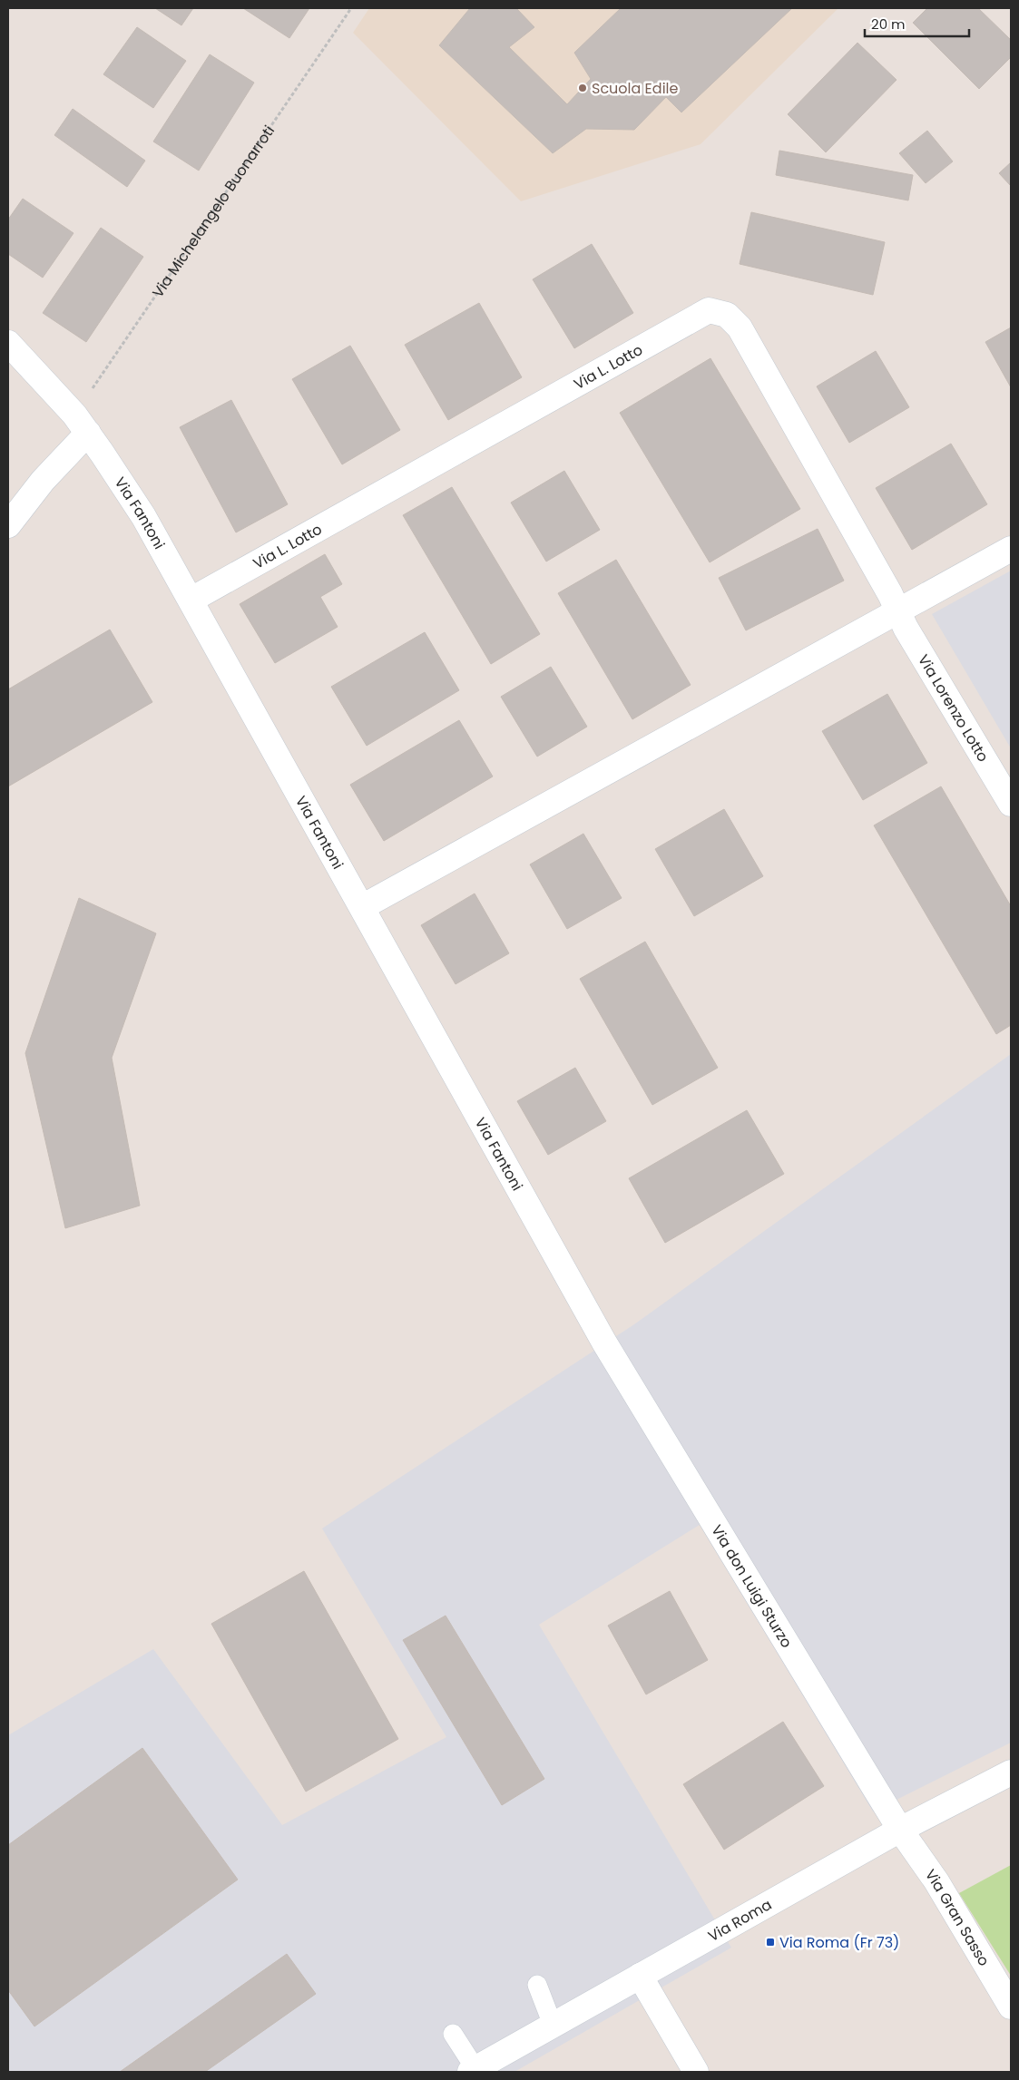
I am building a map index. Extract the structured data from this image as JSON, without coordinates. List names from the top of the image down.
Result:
{
  "streets": {
    "street": [
      "Via L. Lotto",
      "Via Fantoni",
      "Via Lorenzo Lotto",
      "Via don Luigi Sturzo",
      "Via Gran Sasso",
      "Via Roma"
    ],
    "path": ["Via Michelangelo Buonarroti"]
  },
  "crossings": [
    ["Via Michelangelo Buonarroti", "Via Fantoni"],
    ["Via L. Lotto", "Via Fantoni"],
    ["Via L. Lotto", "Via Lorenzo Lotto"],
    ["Via Fantoni", "Via don Luigi Sturzo"],
    ["Via don Luigi Sturzo", "Via Gran Sasso"],
    ["Via don Luigi Sturzo", "Via Roma"],
    ["Via Gran Sasso", "Via Roma"]
  ],
  "places": {
    "other": ["Scuola Edile"],
    "transit": ["Via Roma (Fr 73)"]
  },
  "scale_bar": "20 m"
}
